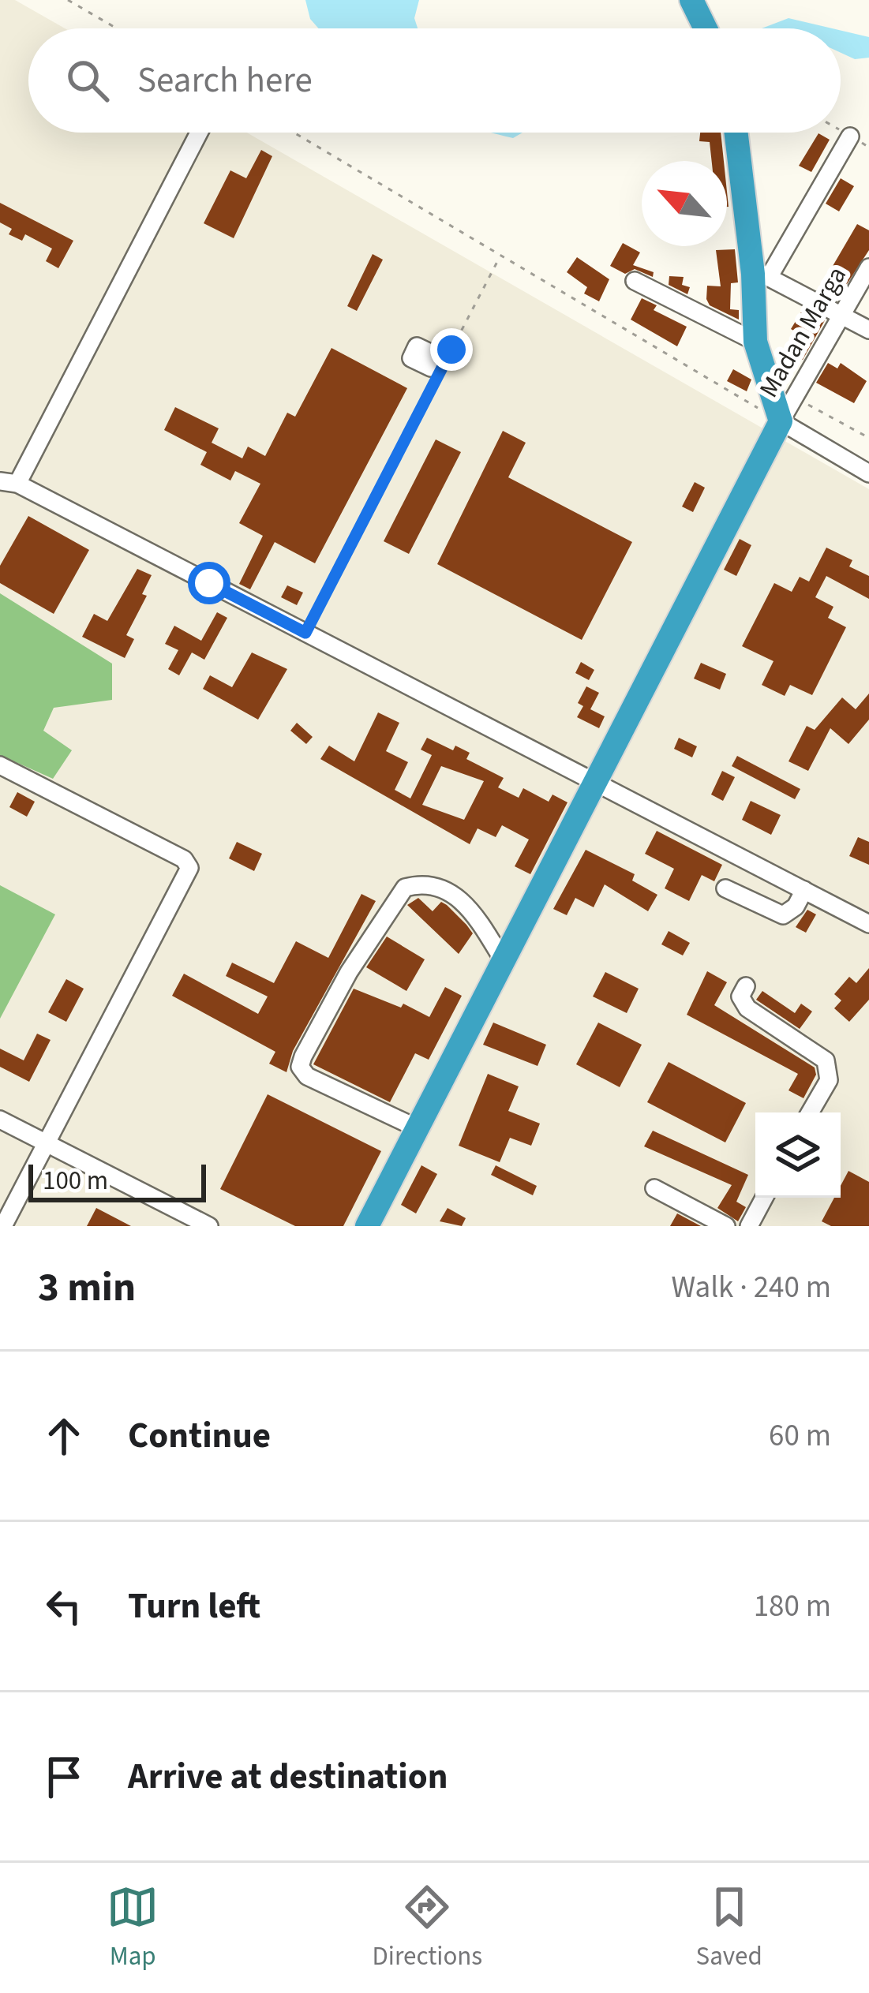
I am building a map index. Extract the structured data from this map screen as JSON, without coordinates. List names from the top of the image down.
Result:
{
  "streets": {
    "street": ["Madan Marga"]
  },
  "scale_bar": "100 m",
  "north": "top left",
  "page": {
    "search": "Search here",
    "scale": "100 m",
    "heading": ["3 min", "Walk · 240 m"],
    "list": [
      ["Continue", "60 m"],
      ["Turn left", "180 m"],
      "Arrive at destination"
    ],
    "nav": ["Map", "Directions", "Saved"]
  }
}
